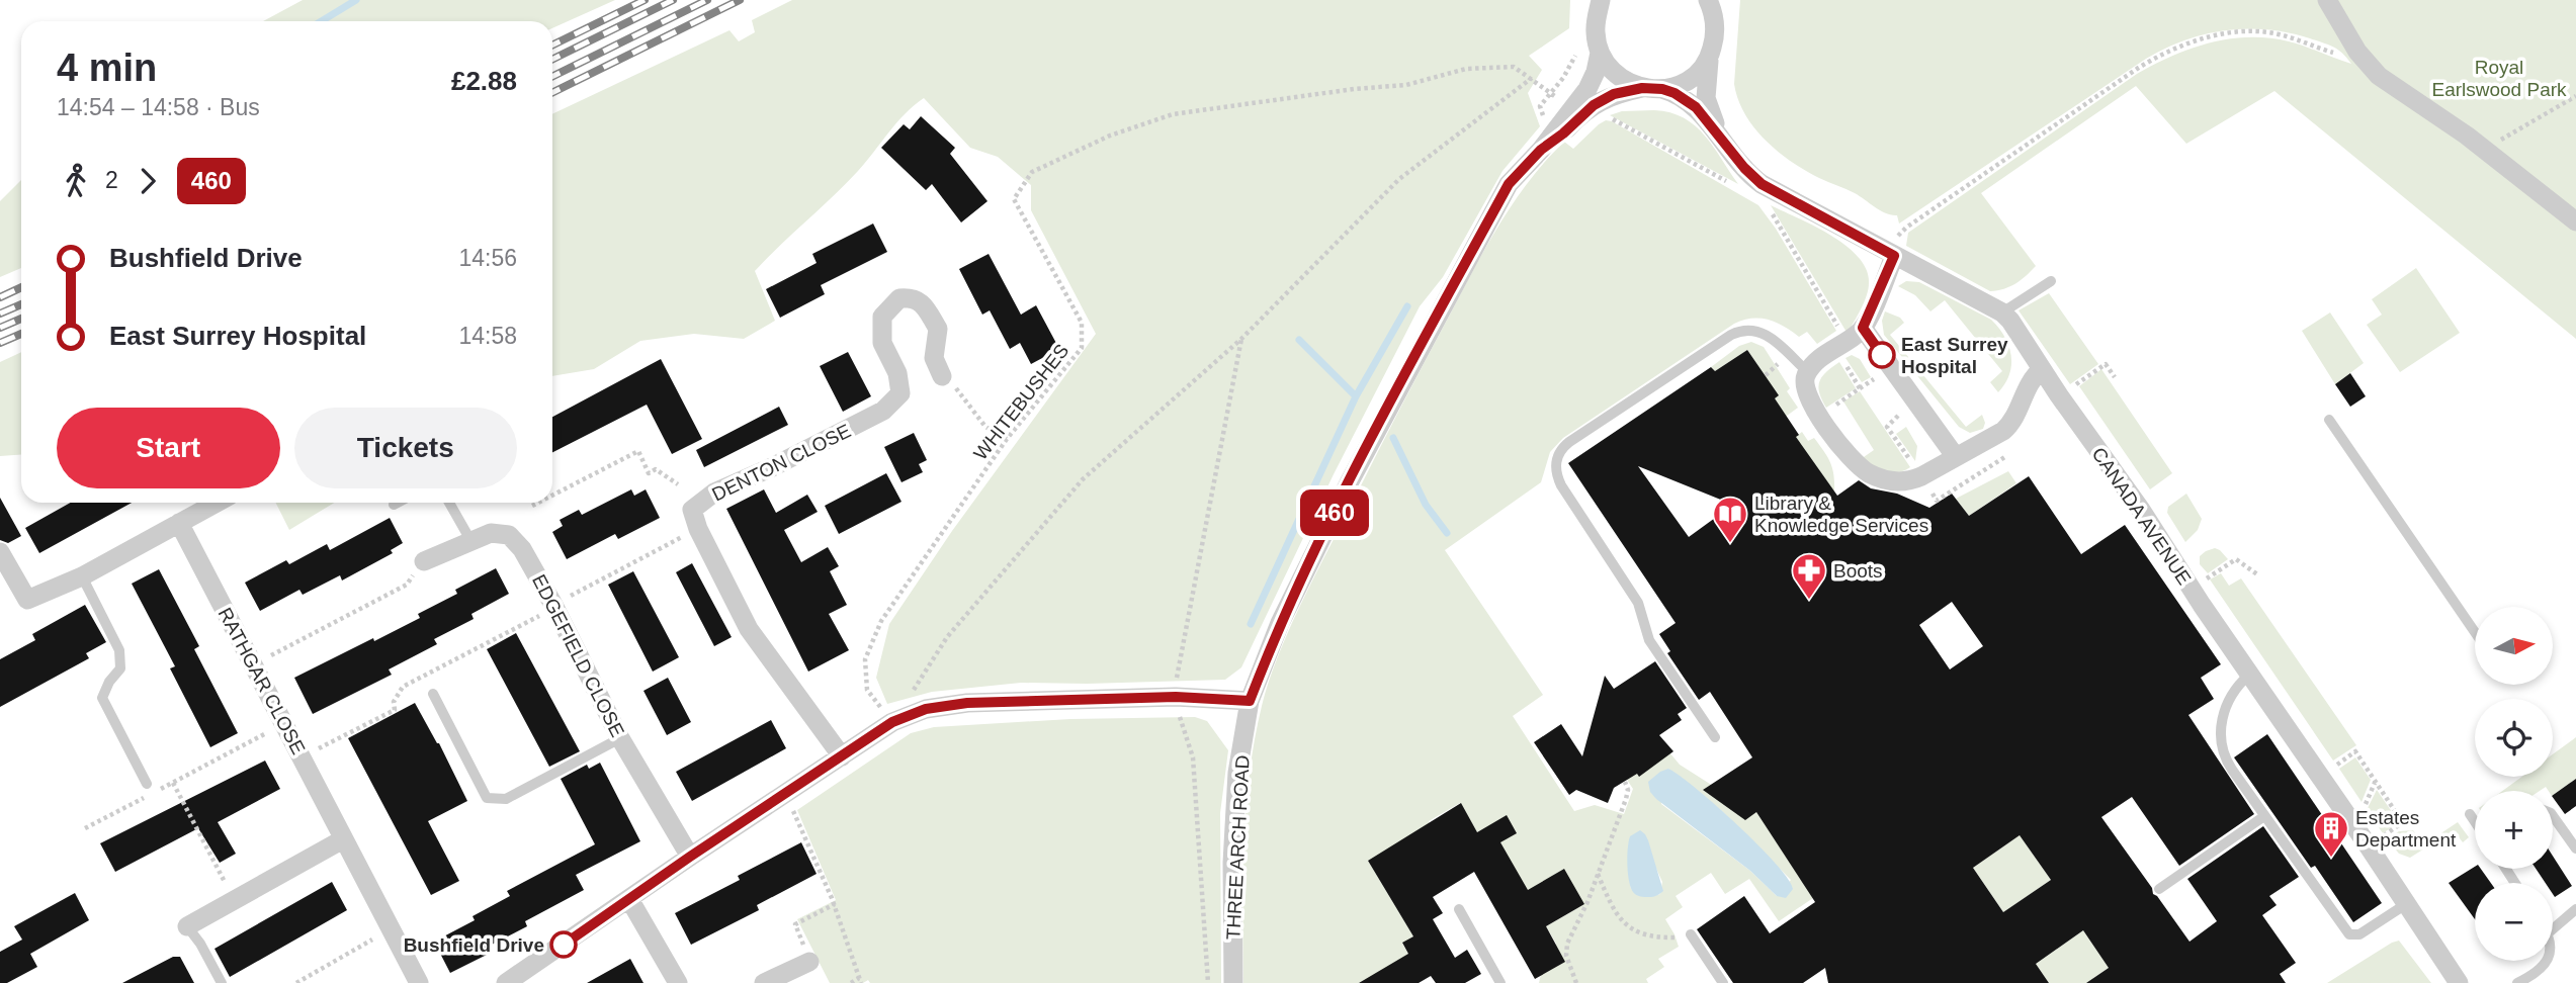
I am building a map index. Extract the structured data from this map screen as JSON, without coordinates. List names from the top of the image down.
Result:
{
  "streets": {
    "street": [
      "DENTON CLOSE",
      "CANADA AVENUE",
      "EDGEFIELD CLOSE",
      "RATHGAR CLOSE",
      "THREE ARCH ROAD"
    ],
    "path": ["WHITEBUSHES"]
  },
  "parks": ["Royal Earlswood Park"],
  "places": {
    "other": ["East Surrey Hospital", "Bushfield Drive"],
    "library": ["Library & Knowledge Services"],
    "pharmacy": ["Boots"],
    "building": ["Estates Department"]
  },
  "lines": ["bus line 460"],
  "north": "right",
  "page": {
    "on_map": "460",
    "heading": ["4 min", "14:54 – 14:58 · Bus", "£2.88"],
    "legs": ["2", "460"],
    "list": [
      {
        "name": "Bushfield Drive",
        "value": "14:56"
      },
      {
        "name": "East Surrey Hospital",
        "value": "14:58"
      }
    ],
    "buttons": ["Start", "Tickets"],
    "map_buttons": ["+", "−"]
  }
}
